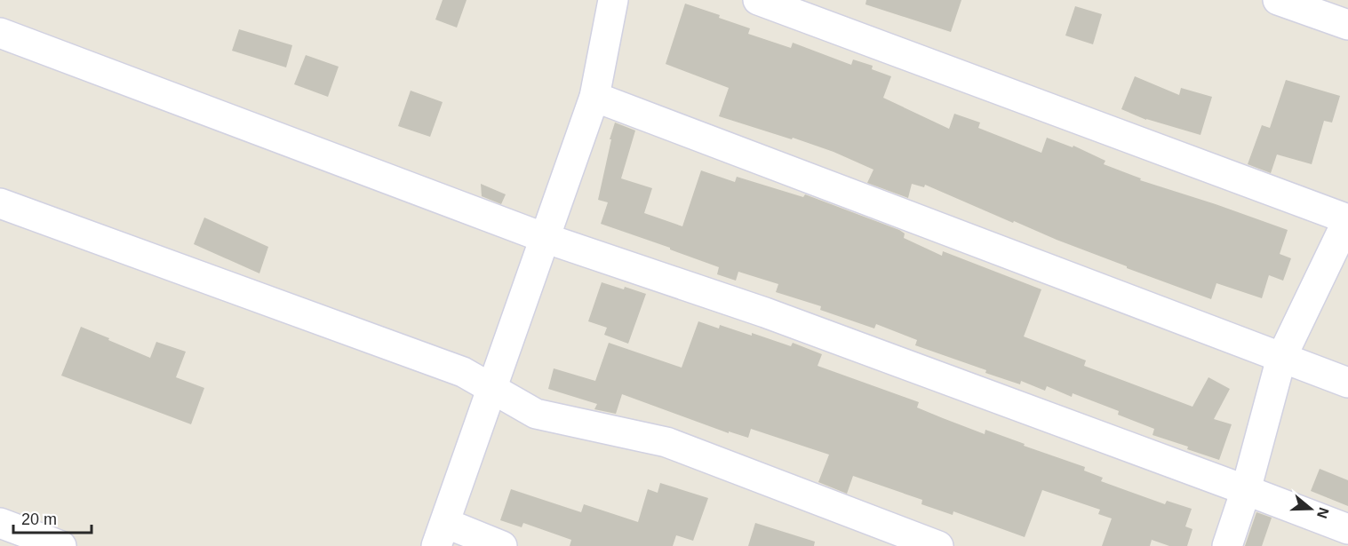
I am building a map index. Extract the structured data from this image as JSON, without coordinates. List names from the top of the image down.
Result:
{
  "scale_bar": "20 m",
  "north": "right"
}
